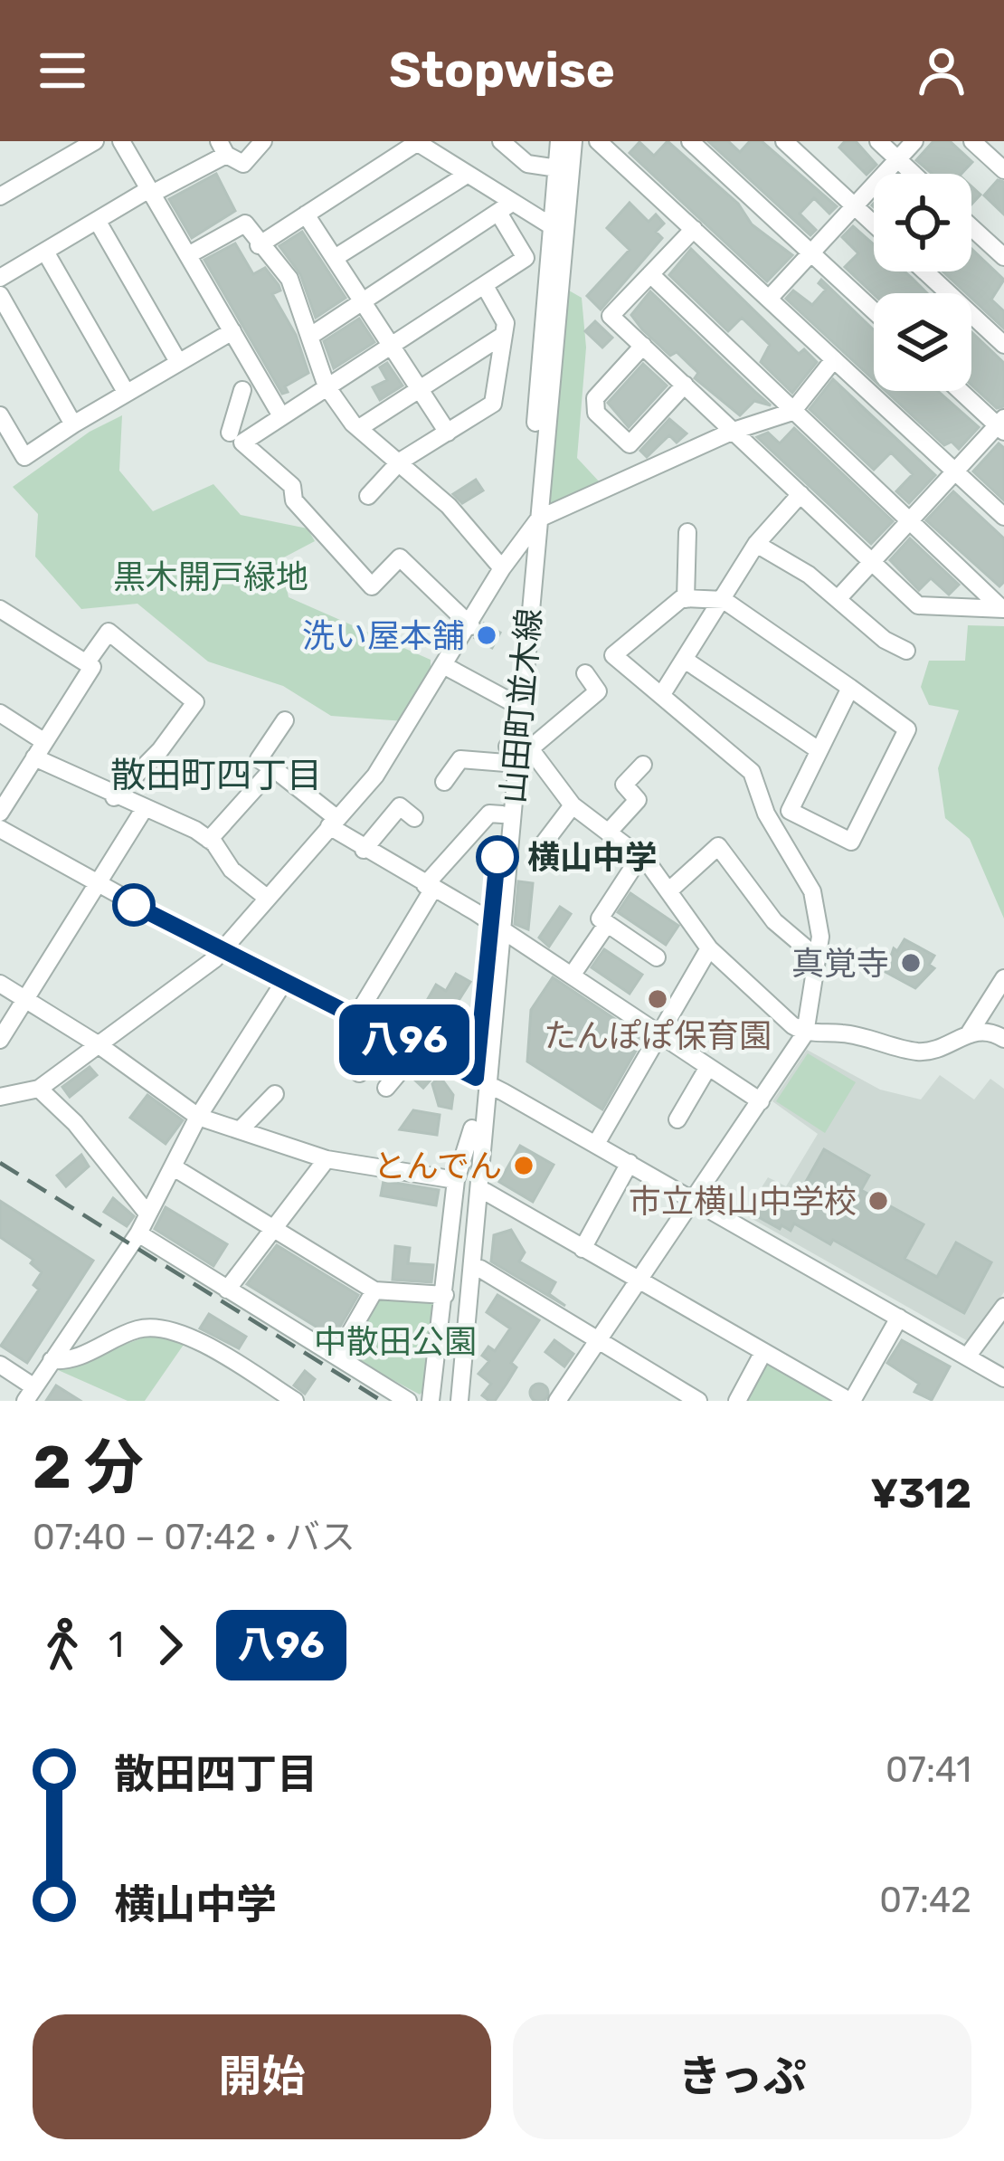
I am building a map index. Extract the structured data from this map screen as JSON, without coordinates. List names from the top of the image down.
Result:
{
  "streets": {
    "street": ["山田町並木線"]
  },
  "districts": ["散田町四丁目"],
  "parks": ["黒木開戸緑地", "中散田公園"],
  "places": [
    "洗い屋本舗",
    "横山中学",
    "真覚寺",
    "たんぽぽ保育園",
    "とんでん",
    "市立横山中学校"
  ],
  "lines": ["bus line 八96"],
  "page": {
    "header": "Stopwise",
    "on_map": "八96",
    "heading": ["2 分", "07:40 – 07:42 · バス", "¥312"],
    "legs": ["1", "八96"],
    "list": [
      {
        "name": "散田四丁目",
        "value": "07:41"
      },
      {
        "name": "横山中学",
        "value": "07:42"
      }
    ],
    "buttons": ["開始", "きっぷ"]
  }
}
